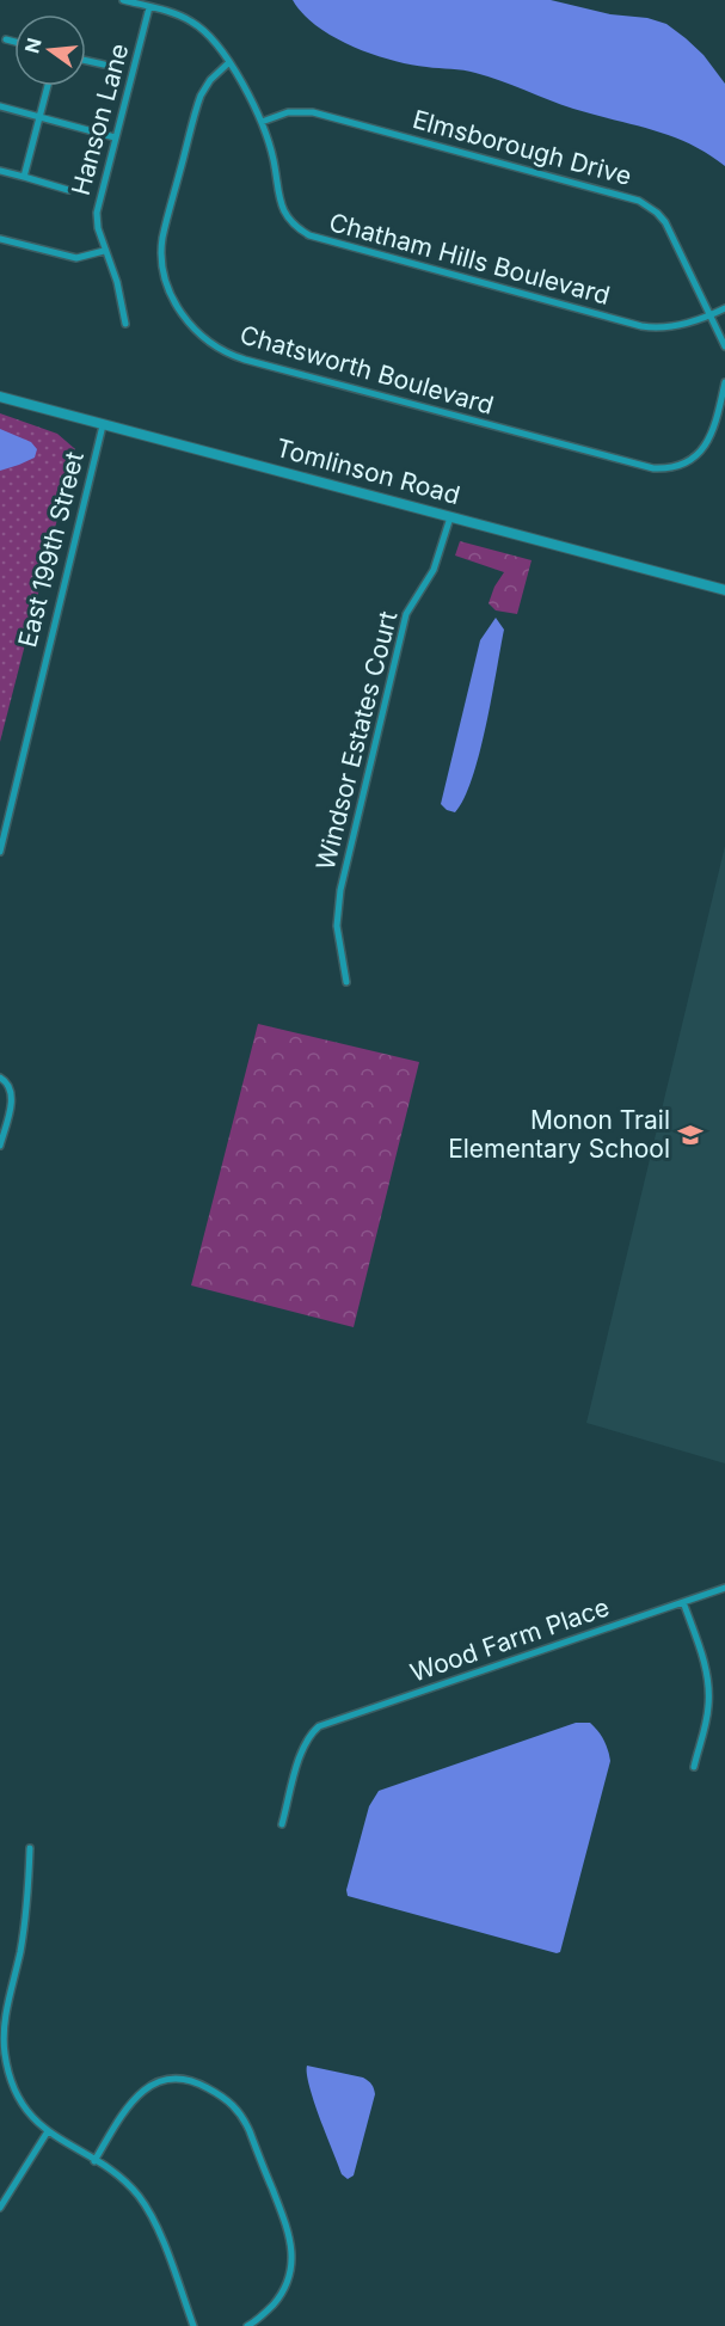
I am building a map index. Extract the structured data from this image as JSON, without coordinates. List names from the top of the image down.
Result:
{
  "streets": {
    "street": [
      "Hanson Lane",
      "Elmsborough Drive",
      "Chatham Hills Boulevard",
      "Chatsworth Boulevard",
      "Tomlinson Road",
      "East 199th Street",
      "Windsor Estates Court",
      "Wood Farm Place"
    ]
  },
  "crossings": [
    ["Hanson Lane", "Chatham Hills Boulevard"],
    ["Elmsborough Drive", "Chatham Hills Boulevard"],
    ["Chatham Hills Boulevard", "Chatsworth Boulevard"],
    ["Tomlinson Road", "East 199th Street"],
    ["Tomlinson Road", "Windsor Estates Court"]
  ],
  "places": {
    "school or university": ["Monon Trail Elementary School"]
  },
  "north": "left"
}
